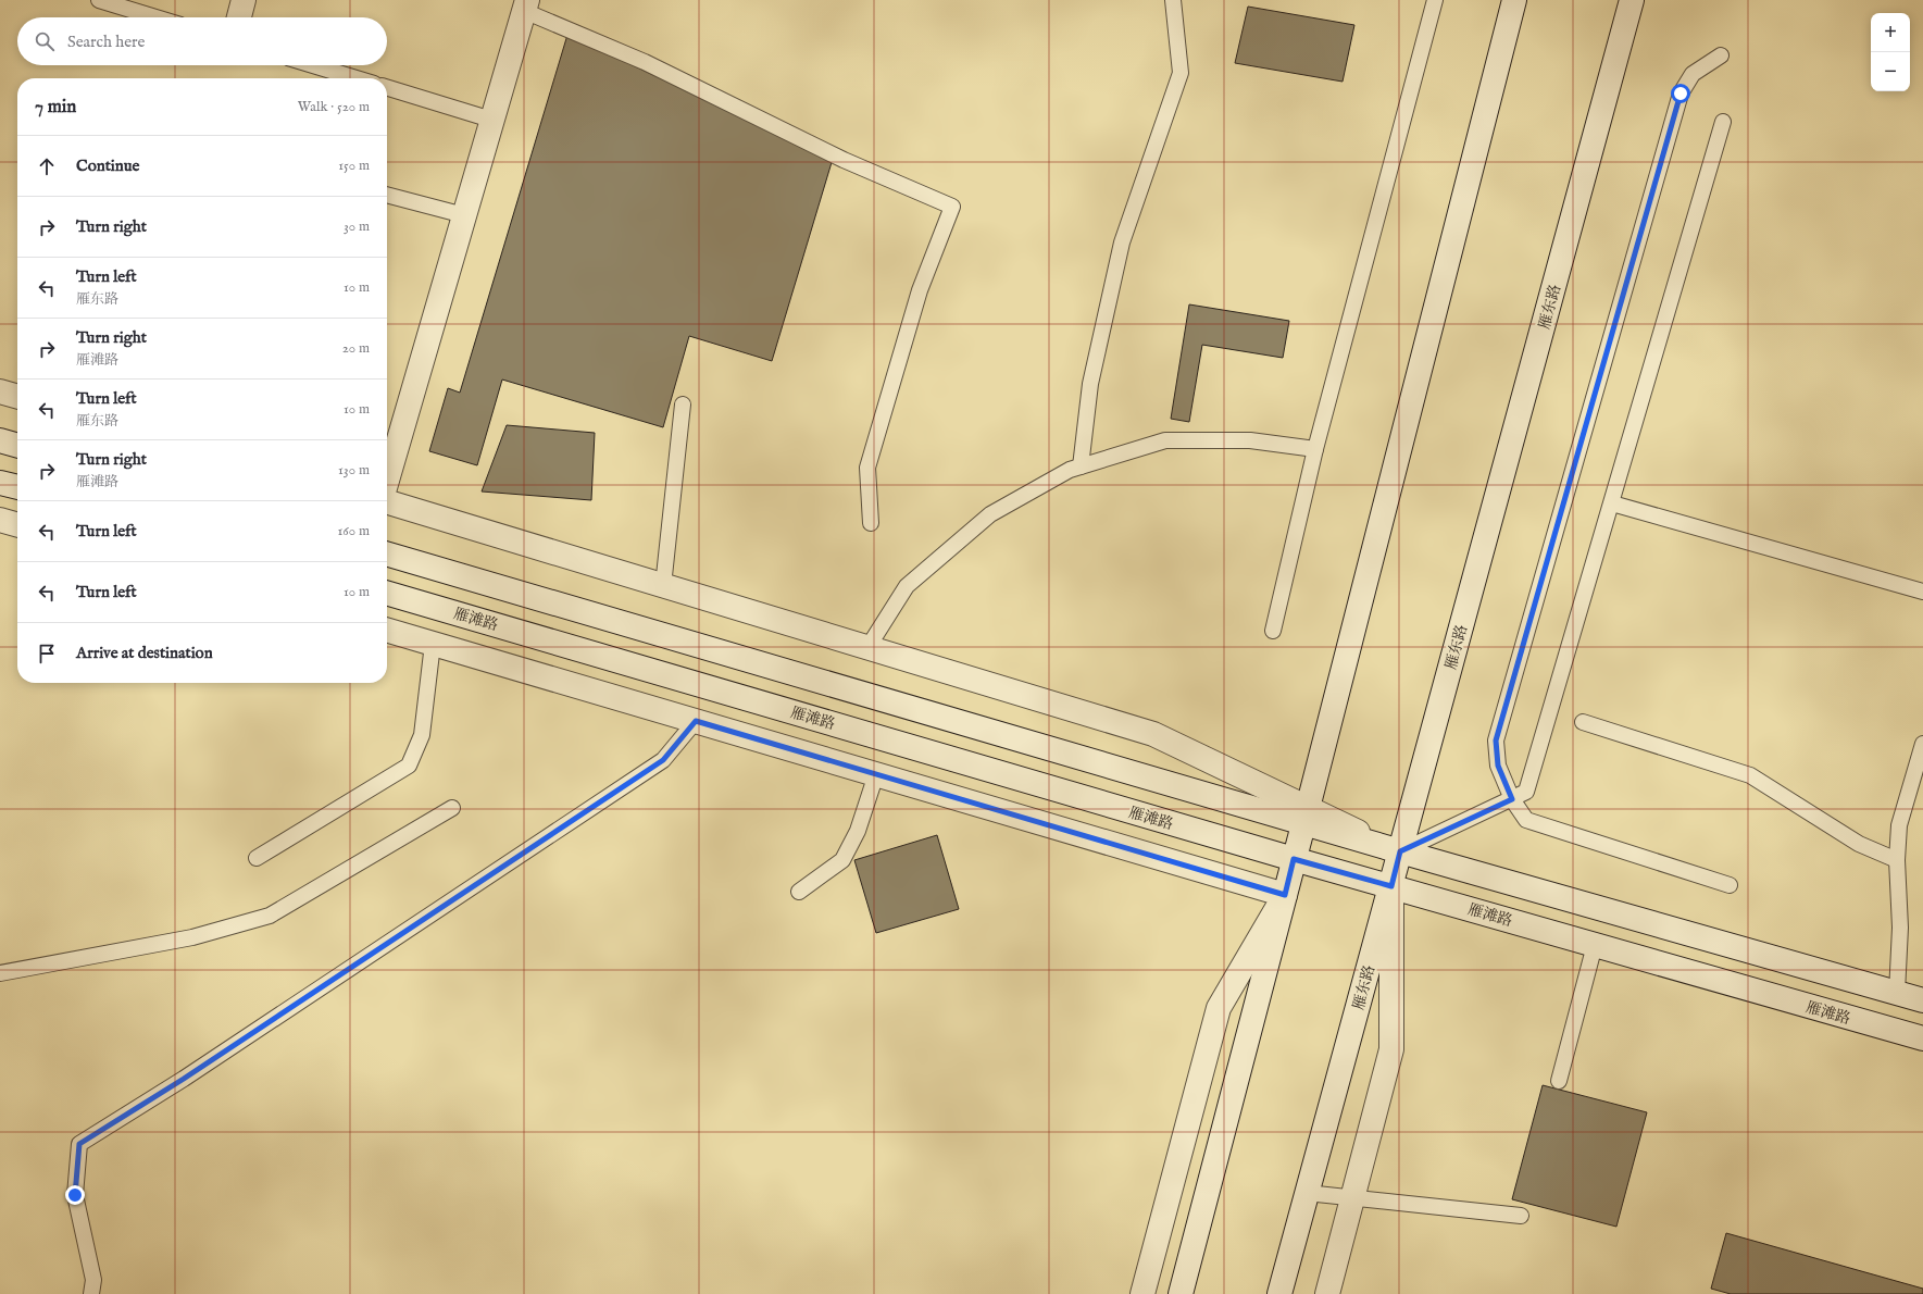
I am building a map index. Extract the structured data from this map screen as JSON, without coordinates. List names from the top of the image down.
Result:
{
  "streets": {
    "main road": ["雁东路", "雁滩路"]
  },
  "crossings": [
    ["雁东路", "雁滩路"]
  ],
  "page": {
    "map_buttons": ["+", "−"],
    "search": "Search here",
    "heading": ["7 min", "Walk · 520 m"],
    "list": [
      ["Continue", "150 m"],
      ["Turn right", "30 m"],
      ["Turn left", "雁东路", "10 m"],
      ["Turn right", "雁滩路", "20 m"],
      ["Turn left", "雁东路", "10 m"],
      ["Turn right", "雁滩路", "130 m"],
      ["Turn left", "160 m"],
      ["Turn left", "10 m"],
      "Arrive at destination"
    ]
  }
}
